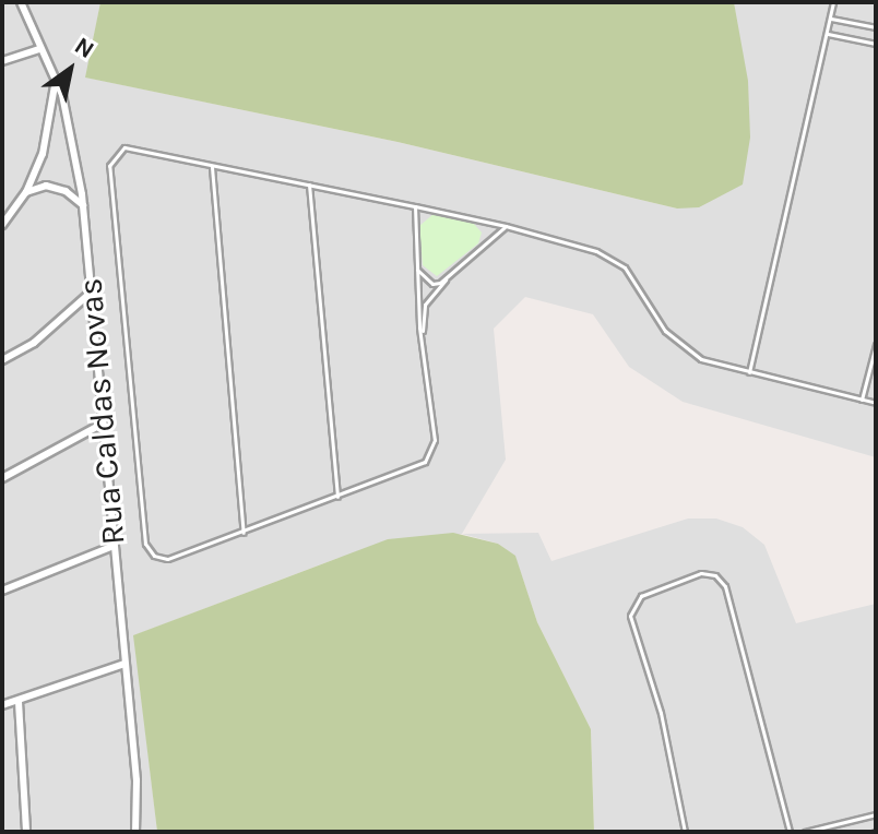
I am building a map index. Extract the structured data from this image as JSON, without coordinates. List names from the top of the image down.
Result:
{
  "streets": {
    "street": ["Rua Caldas Novas"]
  },
  "north": "top right"
}
